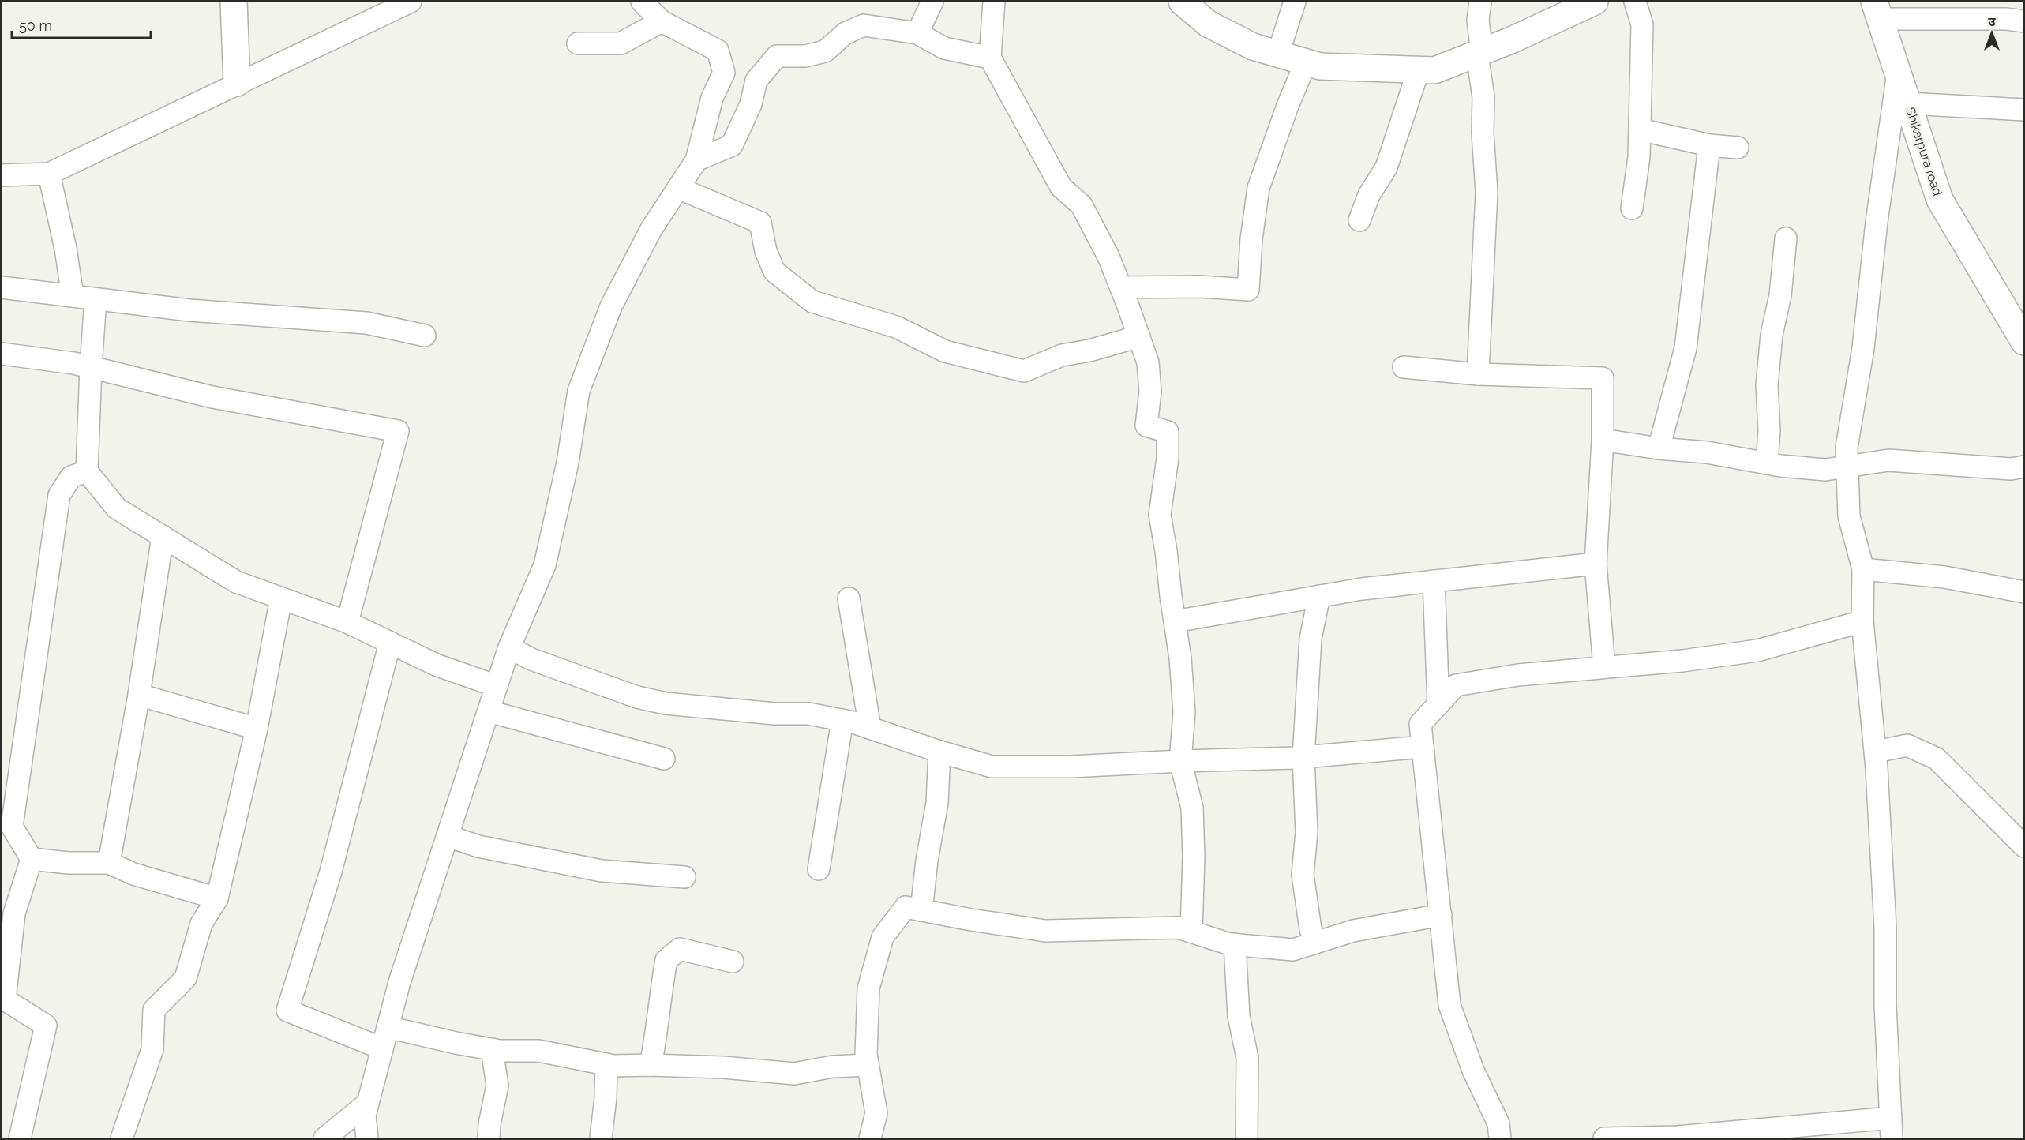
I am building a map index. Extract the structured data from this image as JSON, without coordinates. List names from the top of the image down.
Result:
{
  "streets": {
    "street": ["Shikarpura road"]
  },
  "scale_bar": "50 m",
  "north": "top"
}
